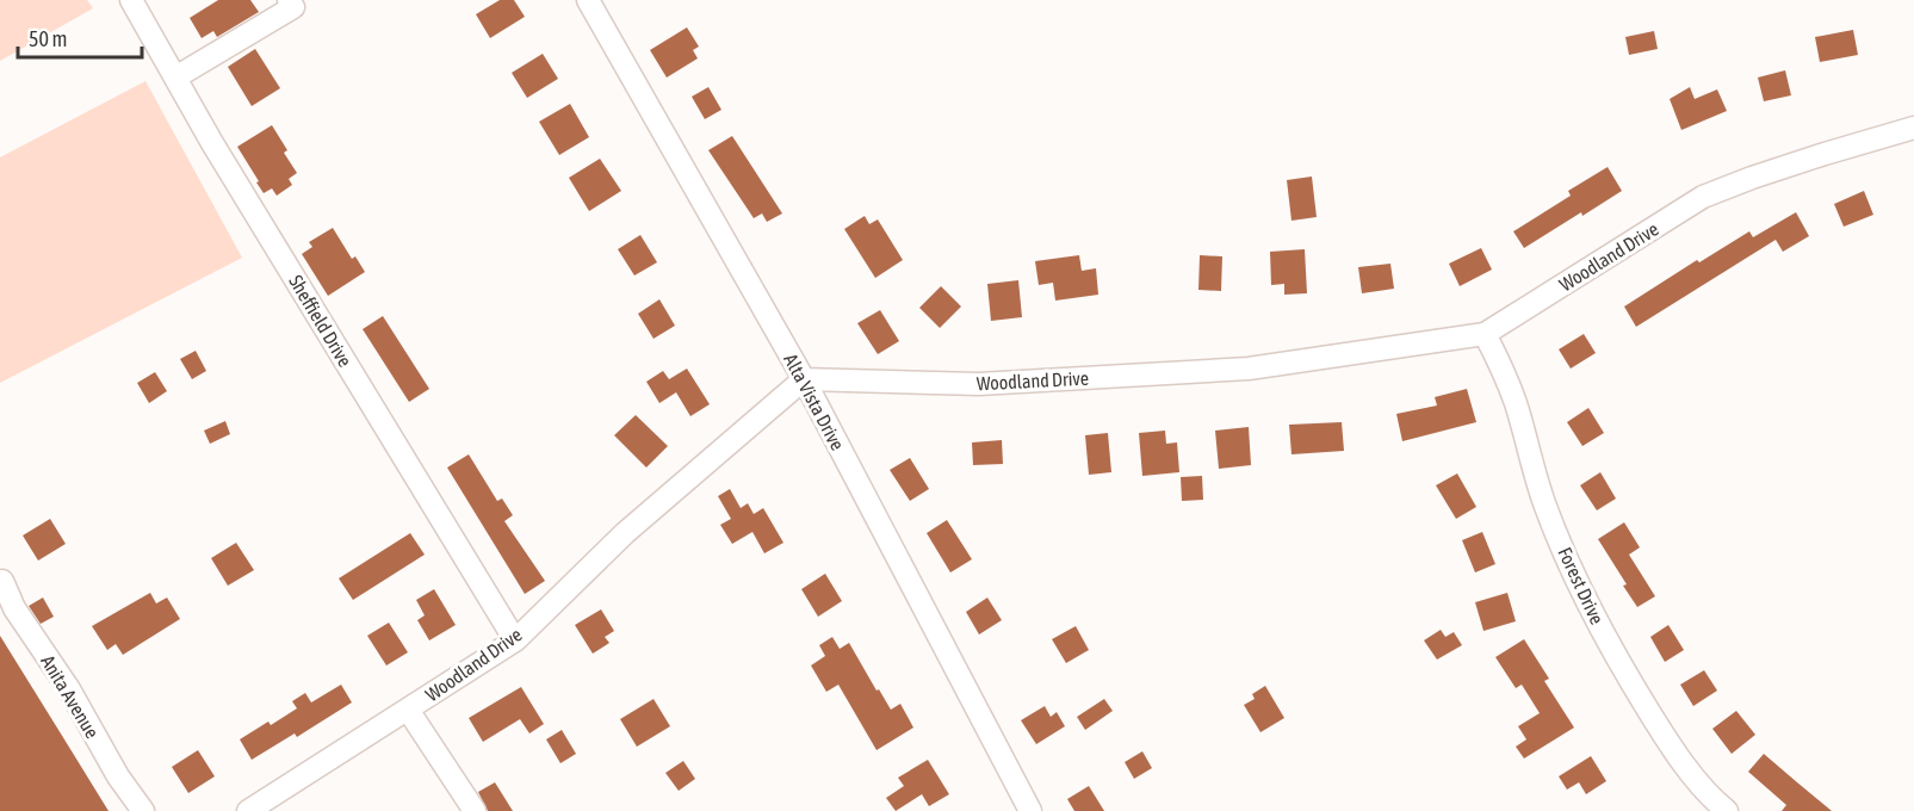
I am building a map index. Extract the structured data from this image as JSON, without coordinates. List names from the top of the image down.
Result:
{
  "streets": {
    "street": [
      "Woodland Drive",
      "Sheffield Drive",
      "Alta Vista Drive",
      "Forest Drive",
      "Anita Avenue"
    ]
  },
  "crossings": [
    ["Woodland Drive", "Sheffield Drive"],
    ["Woodland Drive", "Alta Vista Drive"],
    ["Woodland Drive", "Forest Drive"]
  ],
  "scale_bar": "50 m"
}
